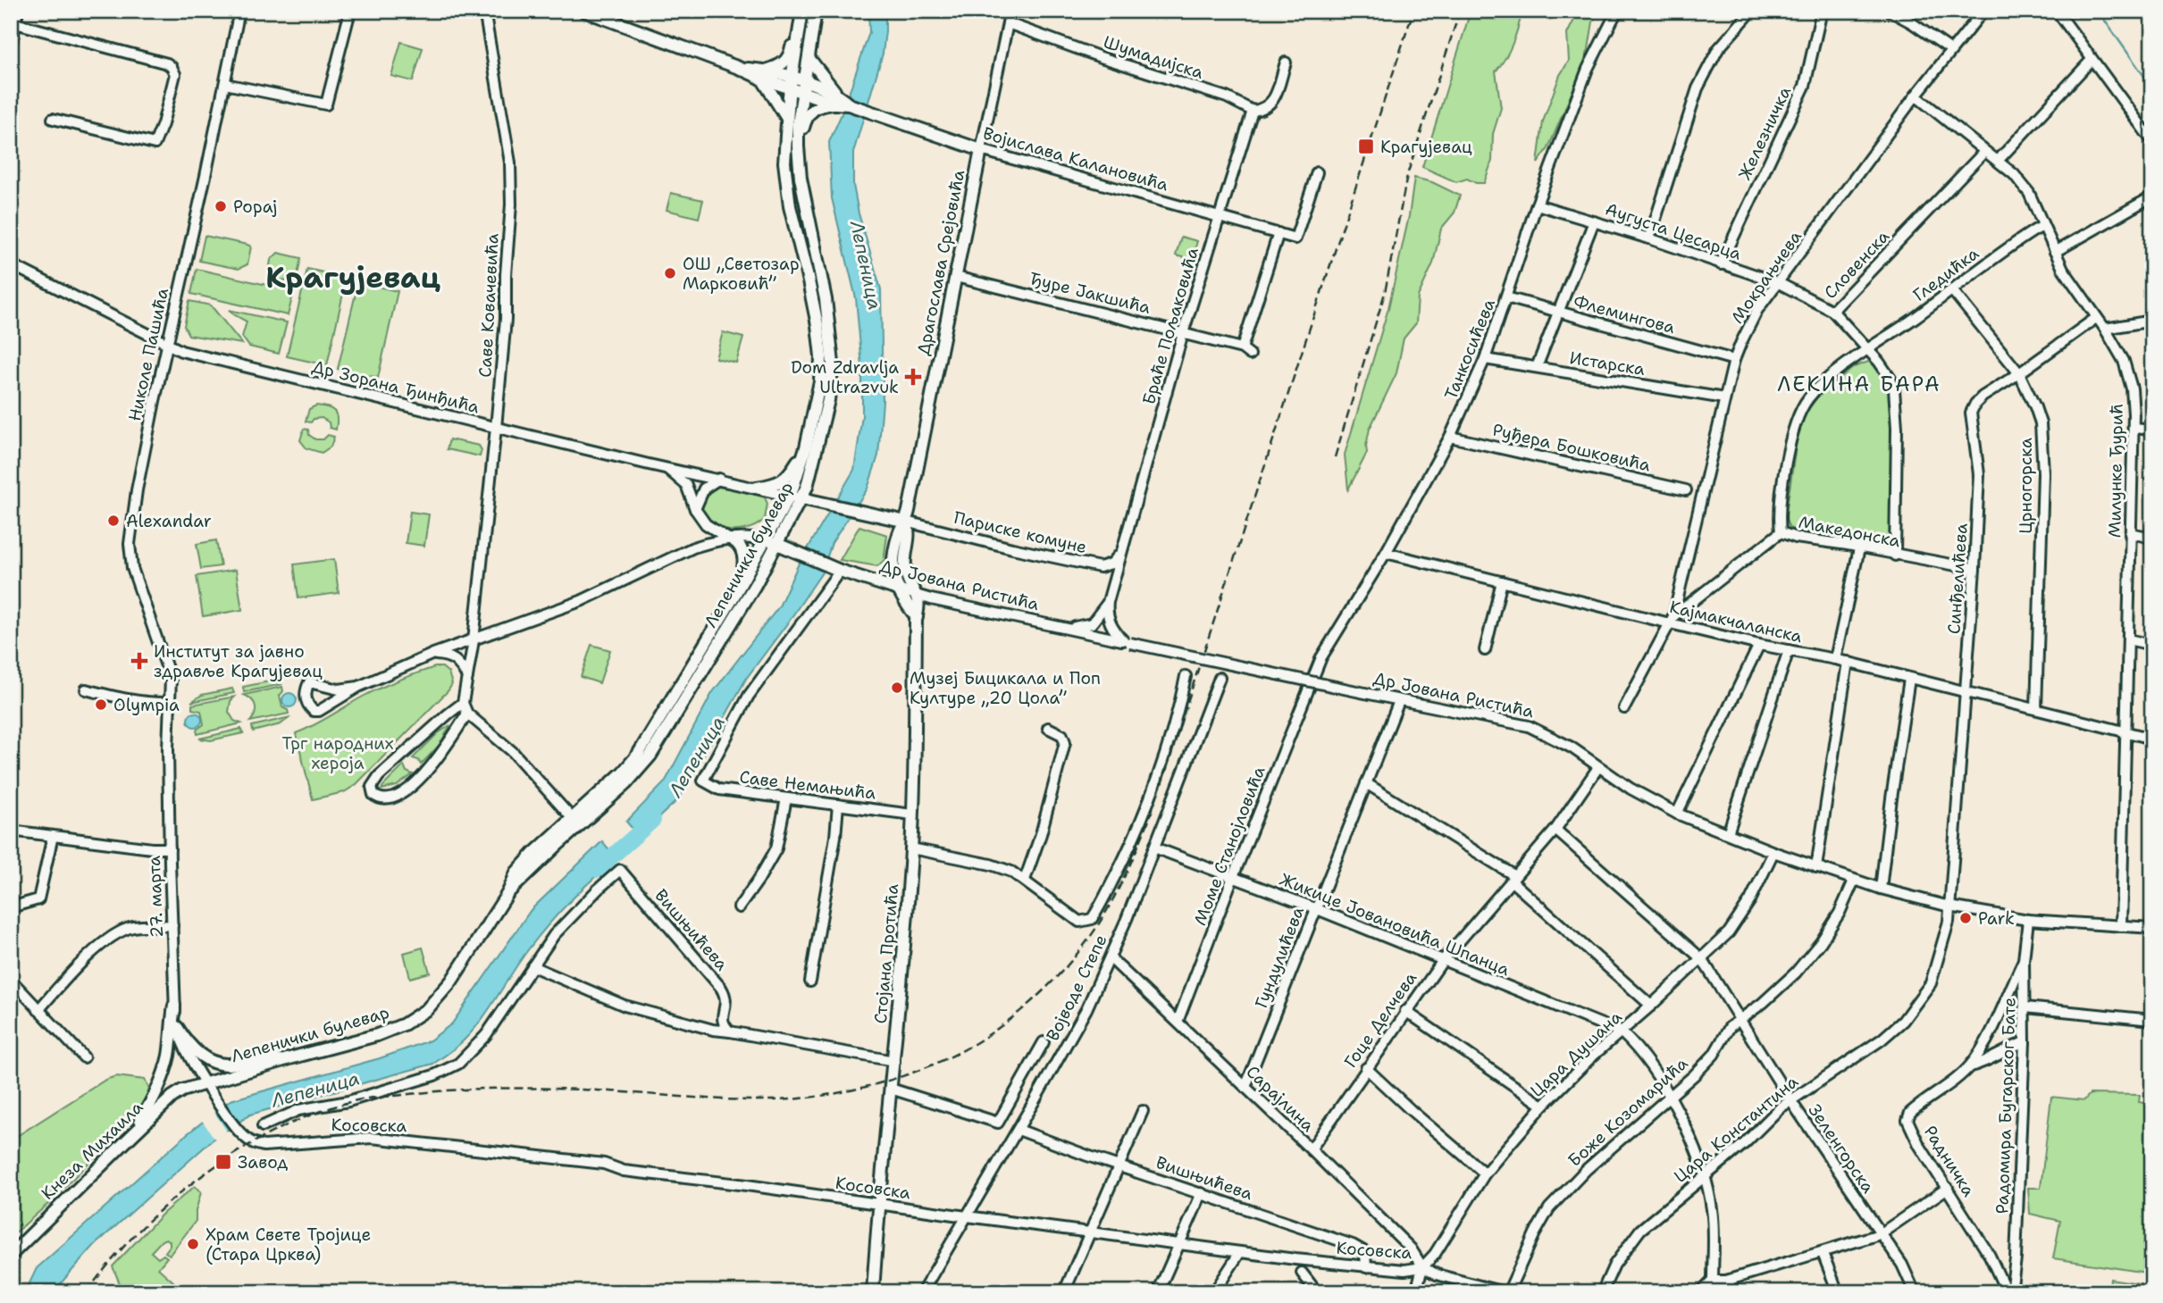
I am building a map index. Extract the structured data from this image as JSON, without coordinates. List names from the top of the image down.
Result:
{
  "streets": {
    "main road": [
      "Војислава Калановића",
      "Драгослава Срејовића",
      "Лепенички булевар",
      "Др Јована Ристића",
      "Стојана Протића",
      "Кнеза Михаила"
    ],
    "street": [
      "Шумадијска",
      "Железничка",
      "Аугуста Цесарца",
      "Словенска",
      "Гледићка",
      "Мокрањчева",
      "Ђуре Јакшића",
      "Саве Ковачевића",
      "Флемингова",
      "Браће Пољаковића",
      "Танкосићева",
      "Николе Пашића",
      "Истарска",
      "Др Зорана Ђинђића",
      "Руђера Бошковића",
      "Милунке Ђурић",
      "Црногорска",
      "Македонска",
      "Париске комуне",
      "Синђелићева",
      "Кајмакчаланска",
      "Саве Немањића",
      "Моме Станојловића",
      "27. марта",
      "Жикице Јовановића Шпанца",
      "Вишњићева",
      "Гундулићева",
      "Војводе Степе",
      "Гоце Делчева",
      "Цара Душана",
      "Сарајлина",
      "Радомира Бугарског Бате",
      "Боже Козомарића",
      "Косовска",
      "Цара Константина",
      "Зеленгорска",
      "Радничка"
    ]
  },
  "crossings": [
    ["Шумадијска", "Драгослава Срејовића"],
    ["Шумадијска", "Браће Пољаковића"],
    ["Железничка", "Аугуста Цесарца"],
    ["Војислава Калановића", "Драгослава Срејовића"],
    ["Војислава Калановића", "Ђуре Јакшића"],
    ["Војислава Калановића", "Браће Пољаковића"],
    ["Војислава Калановића", "Лепенички булевар"],
    ["Аугуста Цесарца", "Словенска"],
    ["Аугуста Цесарца", "Мокрањчева"],
    ["Аугуста Цесарца", "Танкосићева"],
    ["Драгослава Срејовића", "Ђуре Јакшића"],
    ["Драгослава Срејовића", "Париске комуне"],
    ["Драгослава Срејовића", "Др Јована Ристића"],
    ["Драгослава Срејовића", "Стојана Протића"],
    ["Словенска", "Гледићка"],
    ["Словенска", "Милунке Ђурић"],
    ["Словенска", "Македонска"],
    ["Гледићка", "Милунке Ђурић"],
    ["Гледићка", "Црногорска"],
    ["Мокрањчева", "Флемингова"],
    ["Мокрањчева", "Истарска"],
    ["Мокрањчева", "Милунке Ђурић"],
    ["Мокрањчева", "Македонска"],
    ["Мокрањчева", "Кајмакчаланска"],
    ["Ђуре Јакшића", "Браће Пољаковића"],
    ["Саве Ковачевића", "Др Зорана Ђинђића"],
    ["Флемингова", "Танкосићева"],
    ["Браће Пољаковића", "Париске комуне"],
    ["Танкосићева", "Истарска"],
    ["Танкосићева", "Руђера Бошковића"],
    ["Танкосићева", "Кајмакчаланска"],
    ["Танкосићева", "Моме Станојловића"],
    ["Николе Пашића", "Др Зорана Ђинђића"],
    ["Николе Пашића", "27. марта"],
    ["Др Зорана Ђинђића", "Лепенички булевар"],
    ["Милунке Ђурић", "Синђелићева"],
    ["Милунке Ђурић", "Др Јована Ристића"],
    ["Милунке Ђурић", "Кајмакчаланска"],
    ["Црногорска", "Синђелићева"],
    ["Црногорска", "Кајмакчаланска"],
    ["Македонска", "Синђелићева"],
    ["Македонска", "Кајмакчаланска"],
    ["Лепенички булевар", "Др Јована Ристића"],
    ["Лепенички булевар", "27. марта"],
    ["Лепенички булевар", "Кнеза Михаила"],
    ["Синђелићева", "Др Јована Ристића"],
    ["Синђелићева", "Кајмакчаланска"],
    ["Синђелићева", "Цара Константина"],
    ["Др Јована Ристића", "Саве Немањића"],
    ["Др Јована Ристића", "Гундулићева"],
    ["Др Јована Ристића", "Гоце Делчева"],
    ["Др Јована Ристића", "Цара Душана"],
    ["Др Јована Ристића", "Радомира Бугарског Бате"],
    ["Др Јована Ристића", "Боже Козомарића"],
    ["Др Јована Ристића", "Цара Константина"],
    ["Саве Немањића", "Стојана Протића"],
    ["Моме Станојловића", "Жикице Јовановића Шпанца"],
    ["Моме Станојловића", "Сарајлина"],
    ["27. марта", "Косовска"],
    ["27. марта", "Кнеза Михаила"],
    ["Жикице Јовановића Шпанца", "Гундулићева"],
    ["Жикице Јовановића Шпанца", "Војводе Степе"],
    ["Жикице Јовановића Шпанца", "Гоце Делчева"],
    ["Жикице Јовановића Шпанца", "Цара Душана"],
    ["Вишњићева", "Војводе Степе"],
    ["Вишњићева", "Косовска"],
    ["Стојана Протића", "Косовска"],
    ["Гундулићева", "Сарајлина"],
    ["Војводе Степе", "Сарајлина"],
    ["Војводе Степе", "Косовска"],
    ["Гоце Делчева", "Сарајлина"],
    ["Гоце Делчева", "Зеленгорска"],
    ["Цара Душана", "Сарајлина"],
    ["Цара Душана", "Косовска"],
    ["Цара Душана", "Зеленгорска"],
    ["Сарајлина", "Косовска"],
    ["Радомира Бугарског Бате", "Радничка"],
    ["Боже Козомарића", "Зеленгорска"],
    ["Цара Константина", "Зеленгорска"]
  ],
  "districts": ["Крагујевац", "ЛЕКИНА БАРА"],
  "water": ["Лепеница"],
  "parks": ["Трг народних хероја"],
  "places": {
    "transit": ["Крагујевац", "Завод"],
    "other": [
      "Popaj",
      "ОШ „Светозар Марковић”",
      "Alexandar",
      "Музеј Бицикала и Поп Културе „20 Цола”",
      "Olympia",
      "Park",
      "Храм Свете Тројице (Стара Црква)"
    ],
    "health": ["Dom Zdravlja Ultrazvuk", "Институт за јавно здравље Крагујевац"]
  }
}
